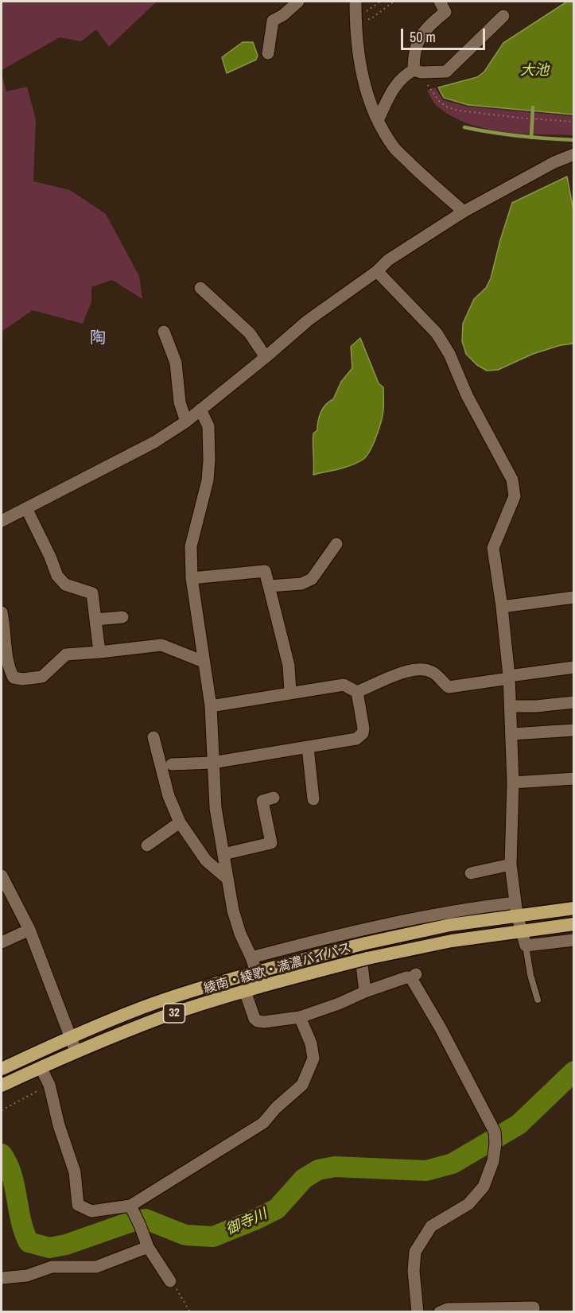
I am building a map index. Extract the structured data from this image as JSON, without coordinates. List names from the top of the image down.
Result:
{
  "streets": {
    "highway": ["綾南・綾歌・満濃バイパス", "32"]
  },
  "districts": ["陶"],
  "water": ["大池", "御寺川"],
  "scale_bar": "50 m"
}
